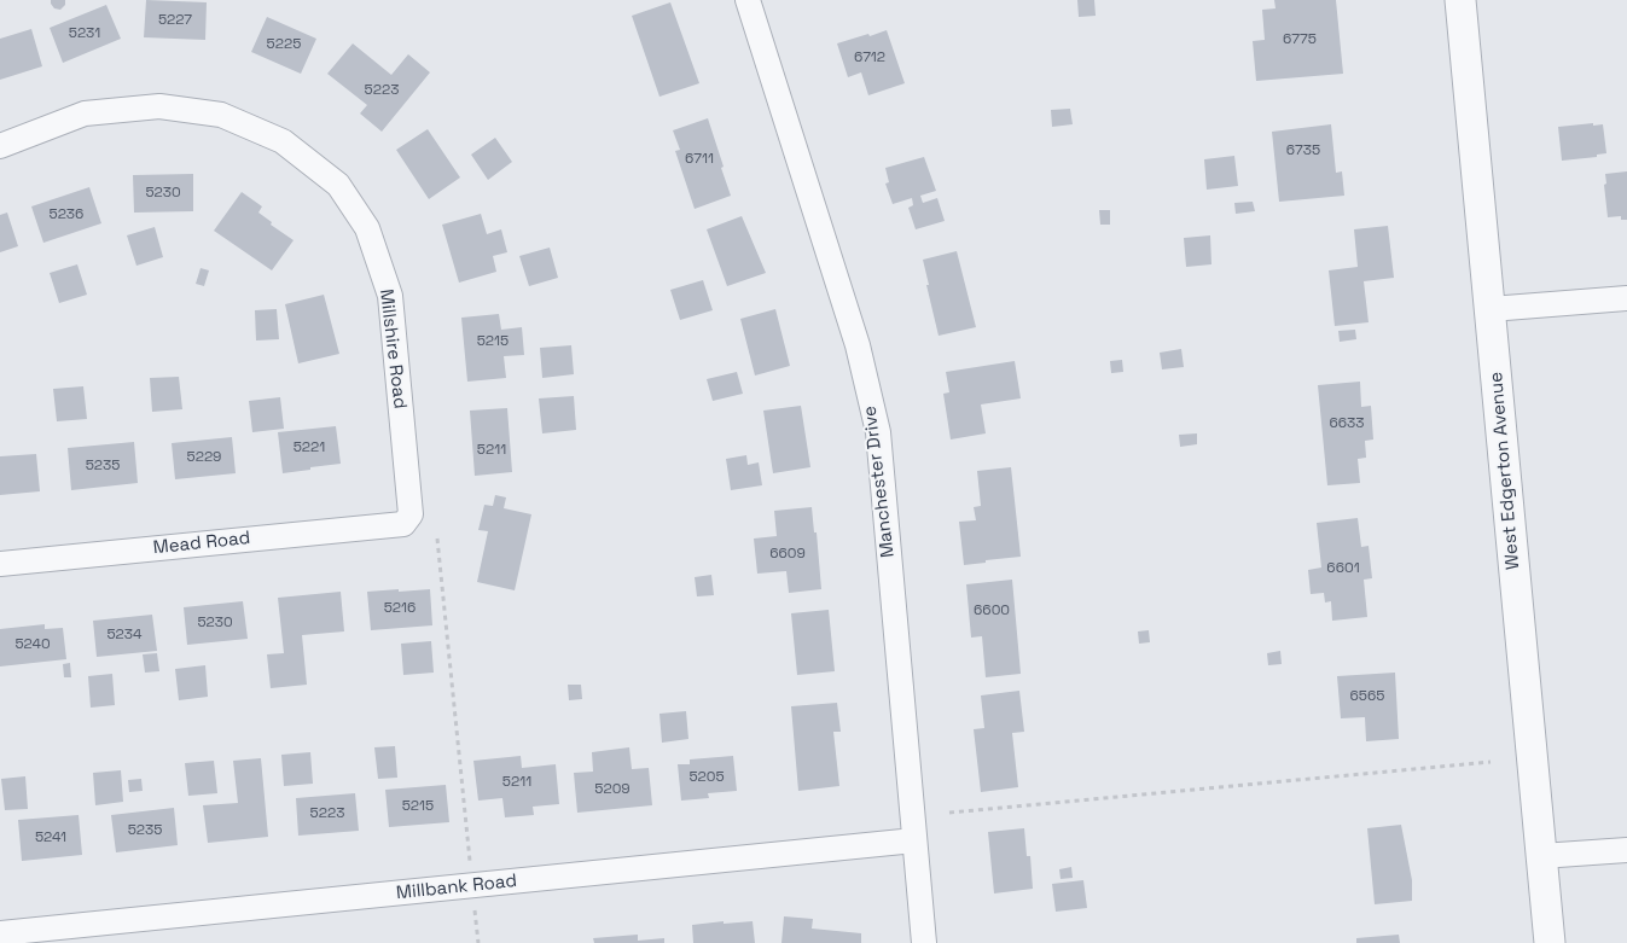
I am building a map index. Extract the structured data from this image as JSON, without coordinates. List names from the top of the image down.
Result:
{
  "streets": {
    "street": [
      "Millshire Road",
      "West Edgerton Avenue",
      "Manchester Drive",
      "Mead Road",
      "Millbank Road"
    ]
  },
  "crossings": [
    ["Millshire Road", "Mead Road"],
    ["Manchester Drive", "Millbank Road"]
  ],
  "house_numbers": [
    "5227",
    "5231",
    "6775",
    "5225",
    "6712",
    "5223",
    "6735",
    "6711",
    "5230",
    "5236",
    "5215",
    "6633",
    "5221",
    "5211",
    "5229",
    "5235",
    "6609",
    "6601",
    "5216",
    "6600",
    "5230",
    "5234",
    "5240",
    "6565",
    "5205",
    "5211",
    "5209",
    "5215",
    "5223",
    "5235",
    "5241"
  ]
}
